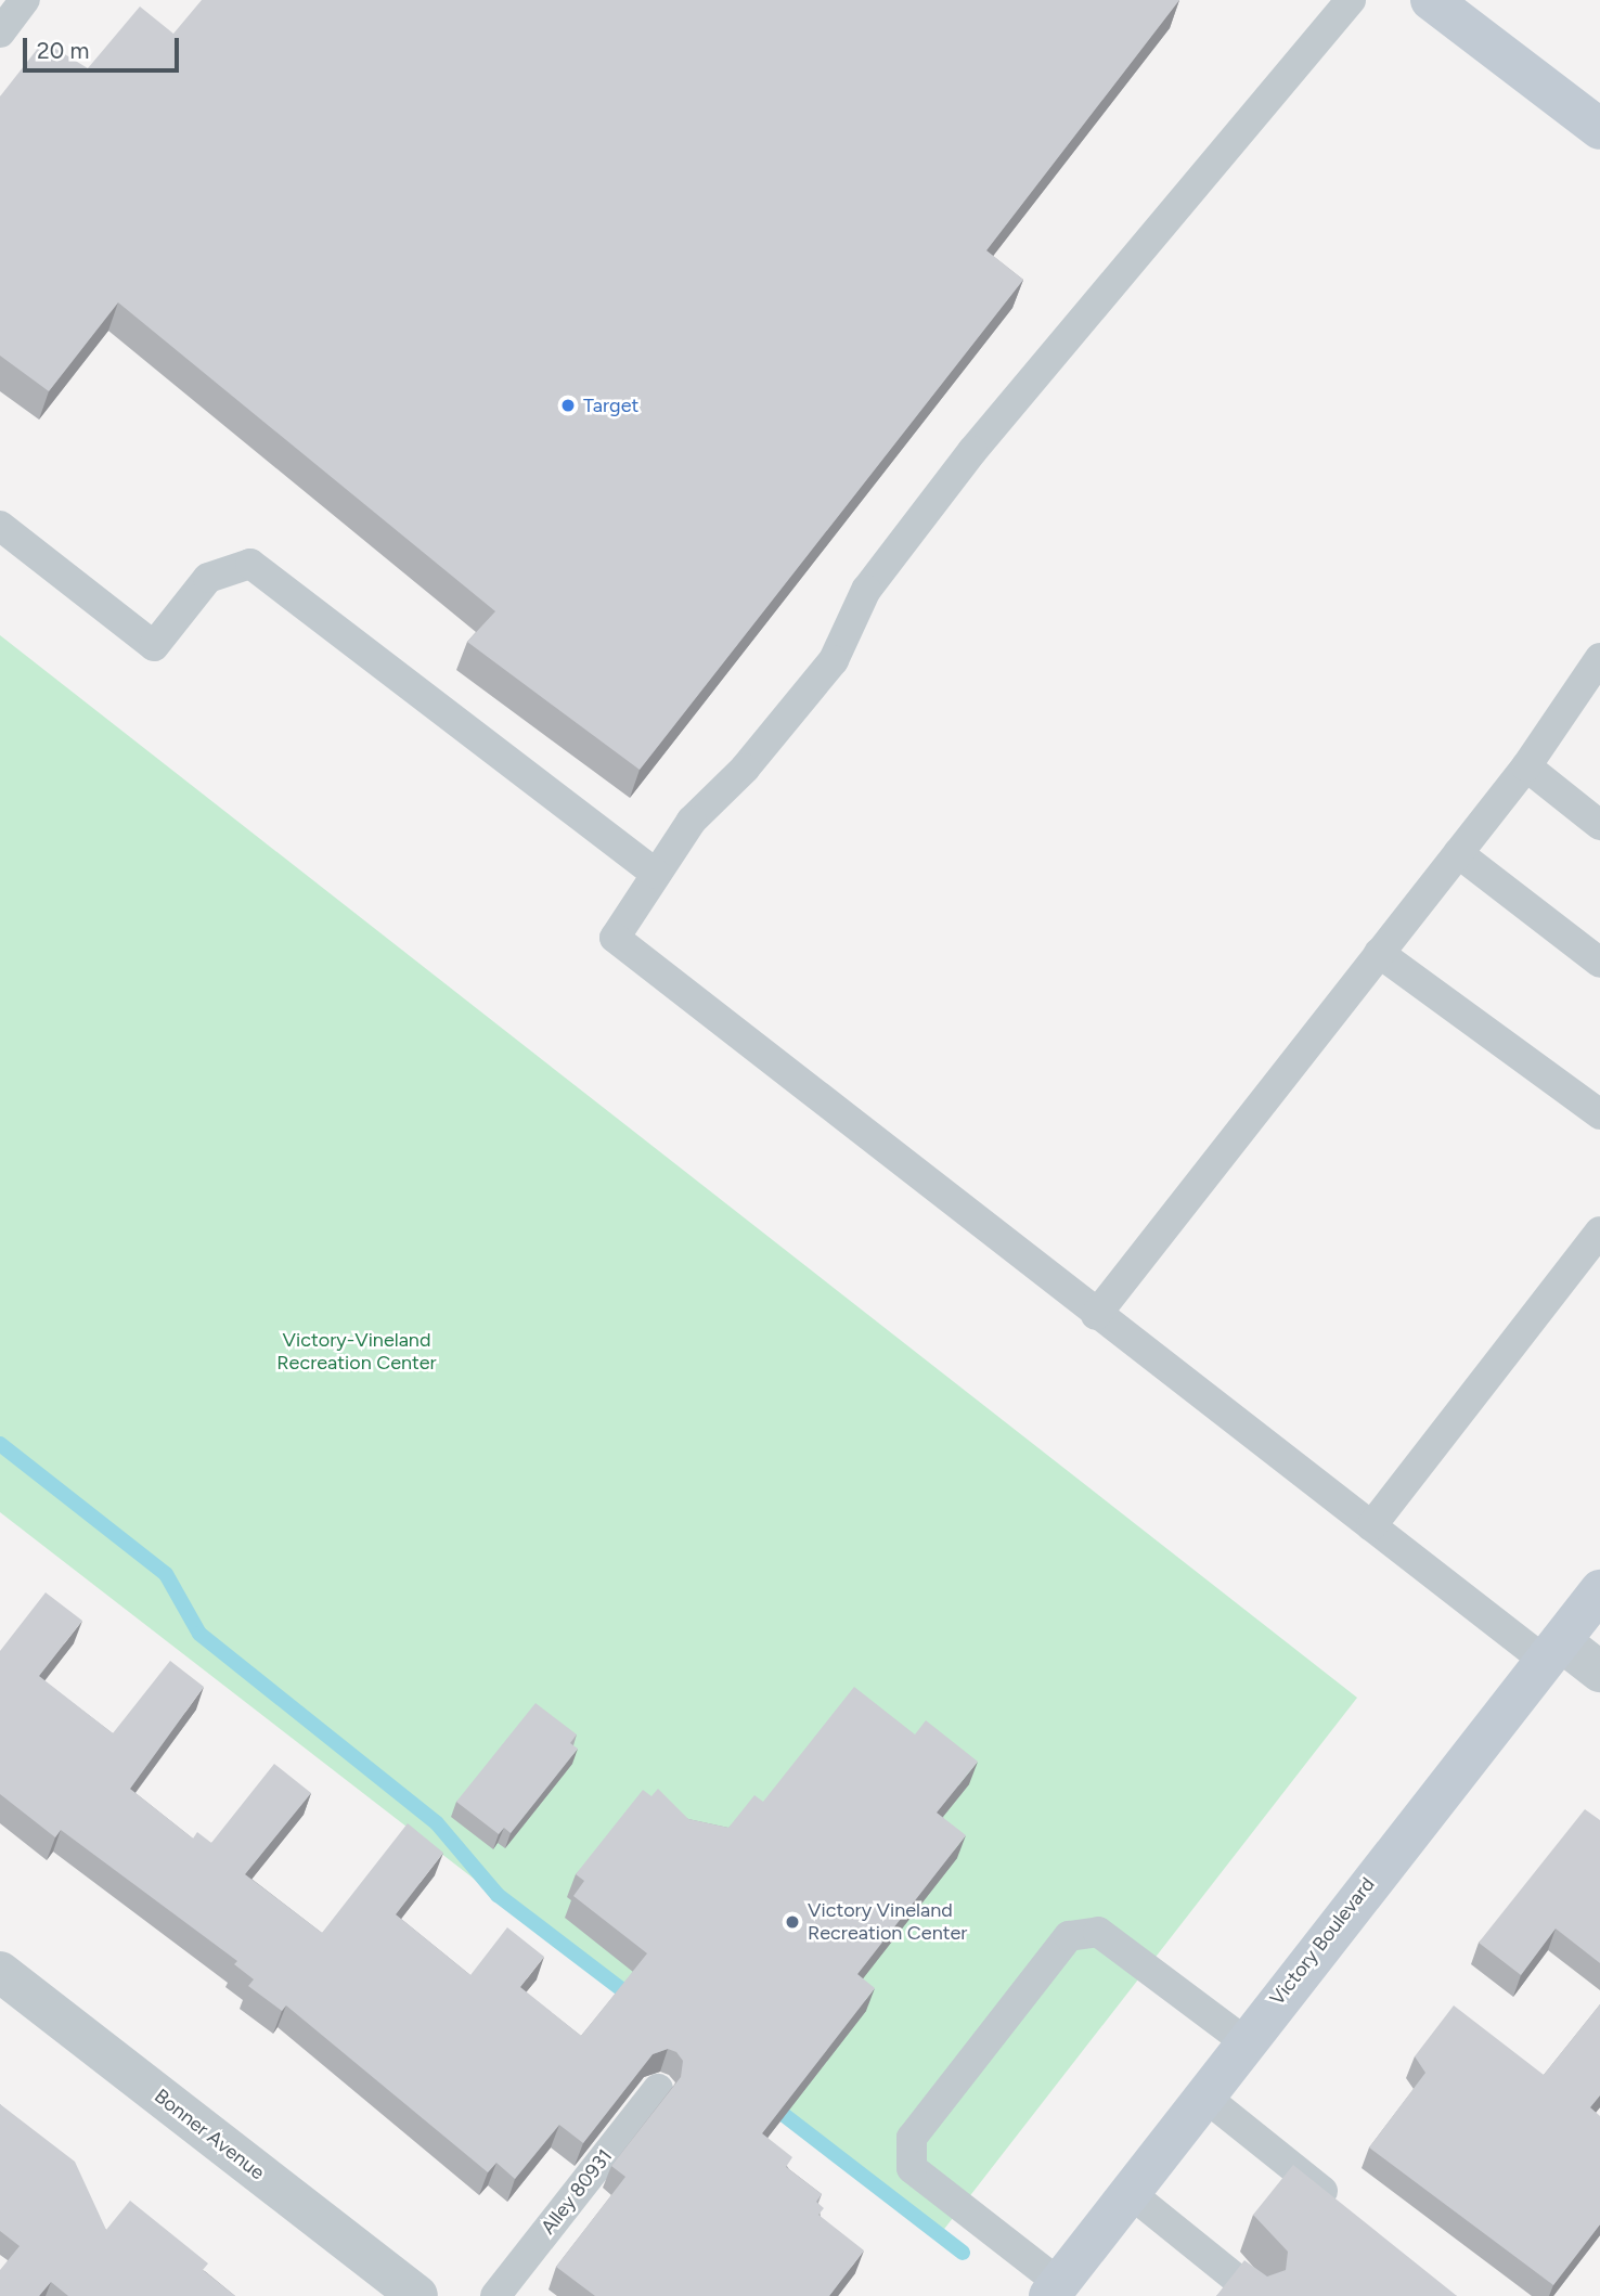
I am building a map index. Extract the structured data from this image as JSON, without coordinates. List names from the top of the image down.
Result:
{
  "streets": {
    "main road": ["Victory Boulevard"],
    "street": ["Bonner Avenue"],
    "lane": ["Alley 80931"]
  },
  "parks": ["Victory-Vineland Recreation Center"],
  "places": ["Target", "Victory Vineland Recreation Center"],
  "scale_bar": "20 m"
}
